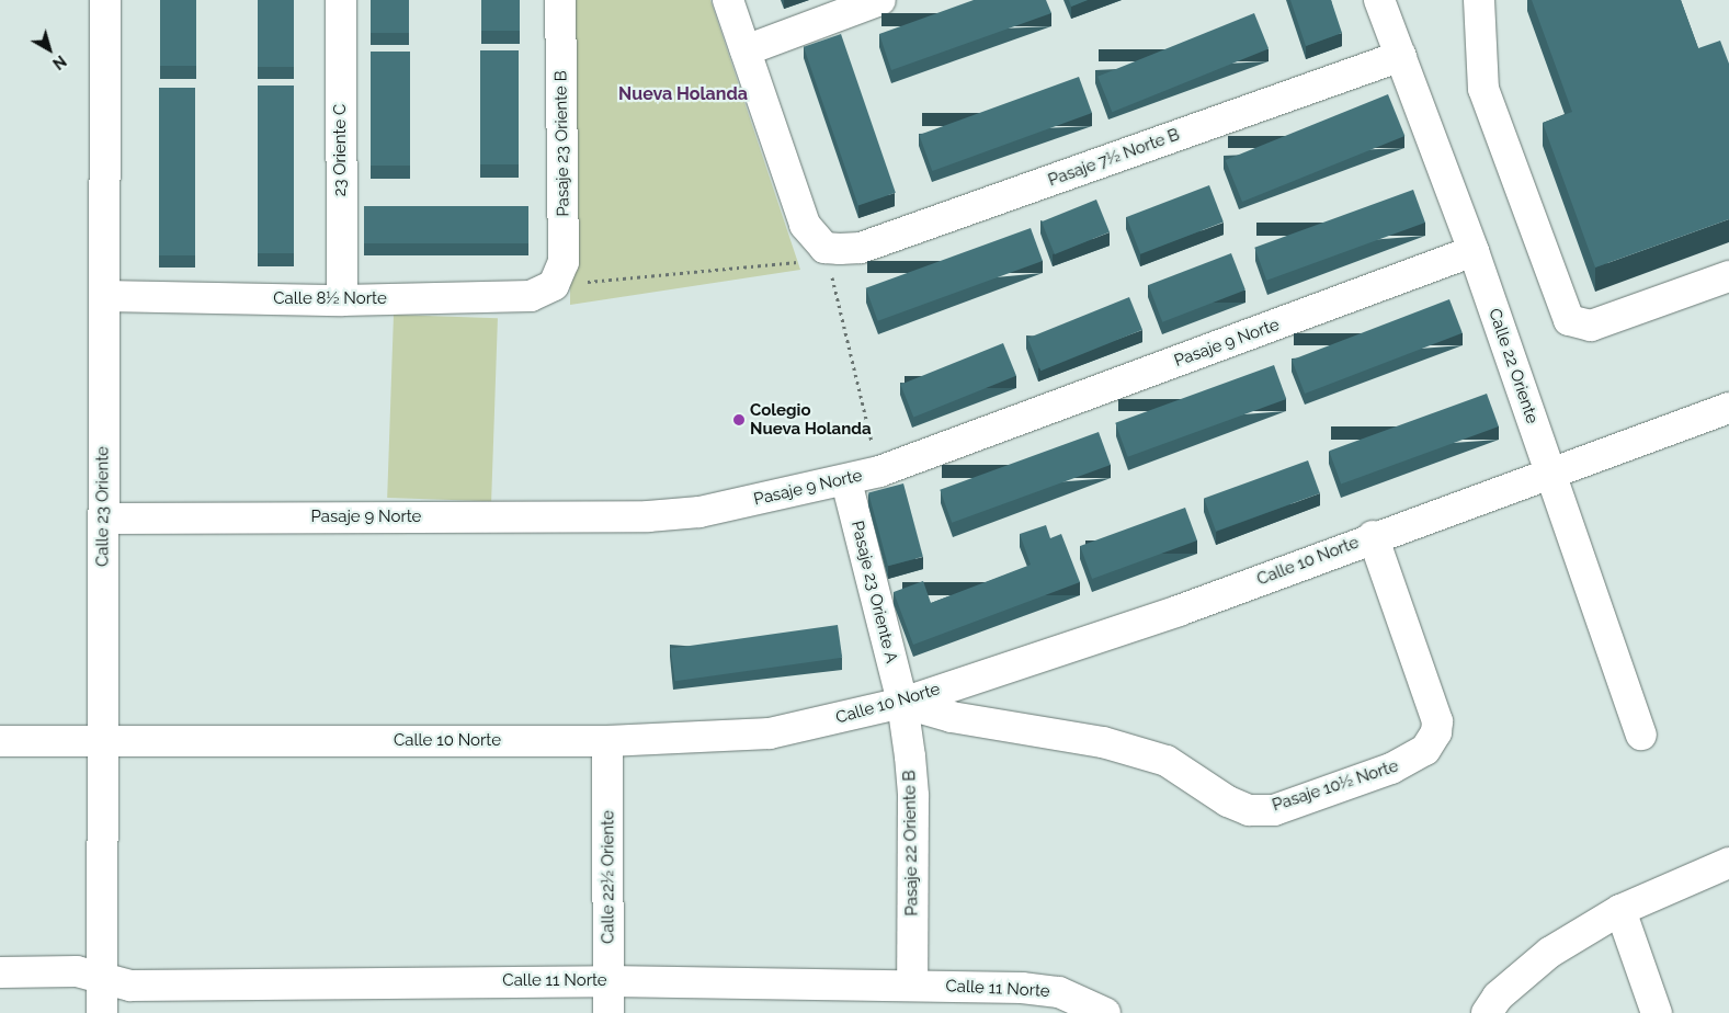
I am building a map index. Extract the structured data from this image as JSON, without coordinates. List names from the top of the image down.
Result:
{
  "streets": {
    "street": [
      "Pasaje 23 Oriente B",
      "23 Oriente C",
      "Pasaje 7½ Norte B",
      "Calle 8½ Norte",
      "Pasaje 9 Norte",
      "Calle 22 Oriente",
      "Calle 23 Oriente",
      "Calle 10 Norte",
      "Pasaje 23 Oriente A",
      "Pasaje 10½ Norte",
      "Pasaje 22 Oriente B",
      "Calle 22½ Oriente",
      "Calle 11 Norte"
    ]
  },
  "crossings": [
    ["Pasaje 23 Oriente B", "Calle 8½ Norte"],
    ["23 Oriente C", "Calle 8½ Norte"],
    ["Pasaje 7½ Norte B", "Calle 22 Oriente"],
    ["Calle 8½ Norte", "Calle 23 Oriente"],
    ["Pasaje 9 Norte", "Calle 22 Oriente"],
    ["Pasaje 9 Norte", "Calle 23 Oriente"],
    ["Pasaje 9 Norte", "Pasaje 23 Oriente A"],
    ["Calle 22 Oriente", "Calle 10 Norte"],
    ["Calle 23 Oriente", "Calle 10 Norte"],
    ["Calle 23 Oriente", "Calle 11 Norte"],
    ["Calle 10 Norte", "Pasaje 23 Oriente A"],
    ["Calle 10 Norte", "Pasaje 10½ Norte"],
    ["Calle 10 Norte", "Pasaje 22 Oriente B"],
    ["Calle 10 Norte", "Calle 22½ Oriente"],
    ["Pasaje 23 Oriente A", "Pasaje 10½ Norte"],
    ["Pasaje 23 Oriente A", "Pasaje 22 Oriente B"],
    ["Pasaje 10½ Norte", "Pasaje 22 Oriente B"],
    ["Pasaje 22 Oriente B", "Calle 11 Norte"],
    ["Calle 22½ Oriente", "Calle 11 Norte"]
  ],
  "districts": ["Nueva Holanda"],
  "places": ["Colegio Nueva Holanda"],
  "north": "bottom right"
}
